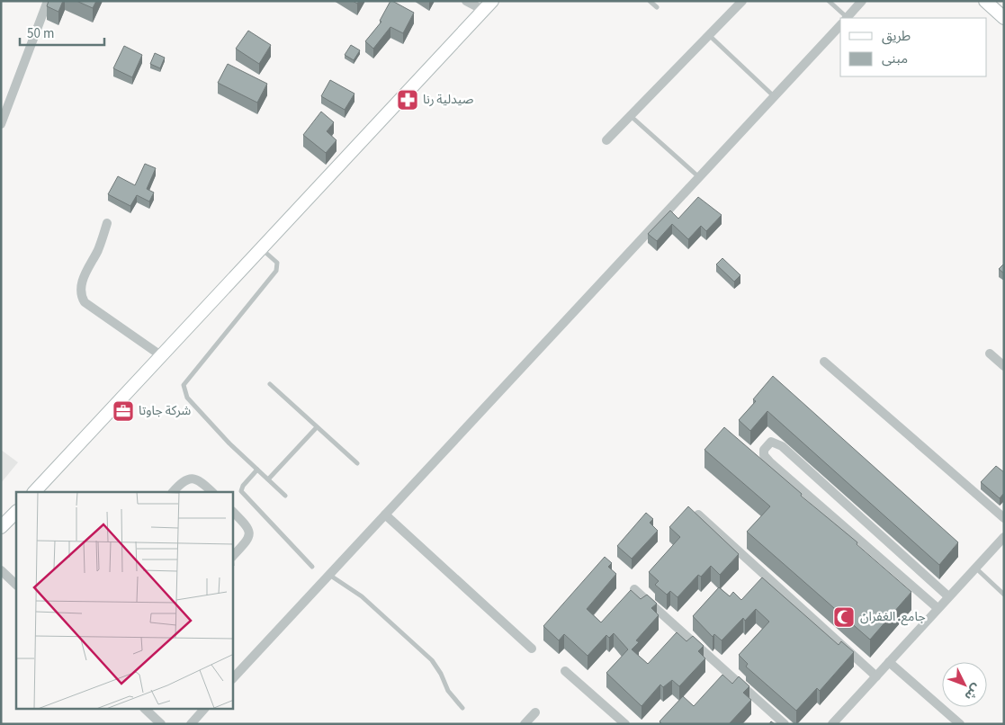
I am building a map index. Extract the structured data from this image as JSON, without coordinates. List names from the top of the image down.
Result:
{
  "places": {
    "pharmacy": ["صيدلية رنا"],
    "office": ["شركة جاوتا"],
    "mosque": ["جامع. الغفران"]
  },
  "legend": ["طريق", "مبنى"],
  "scale_bar": "50 m",
  "north": "bottom right"
}
